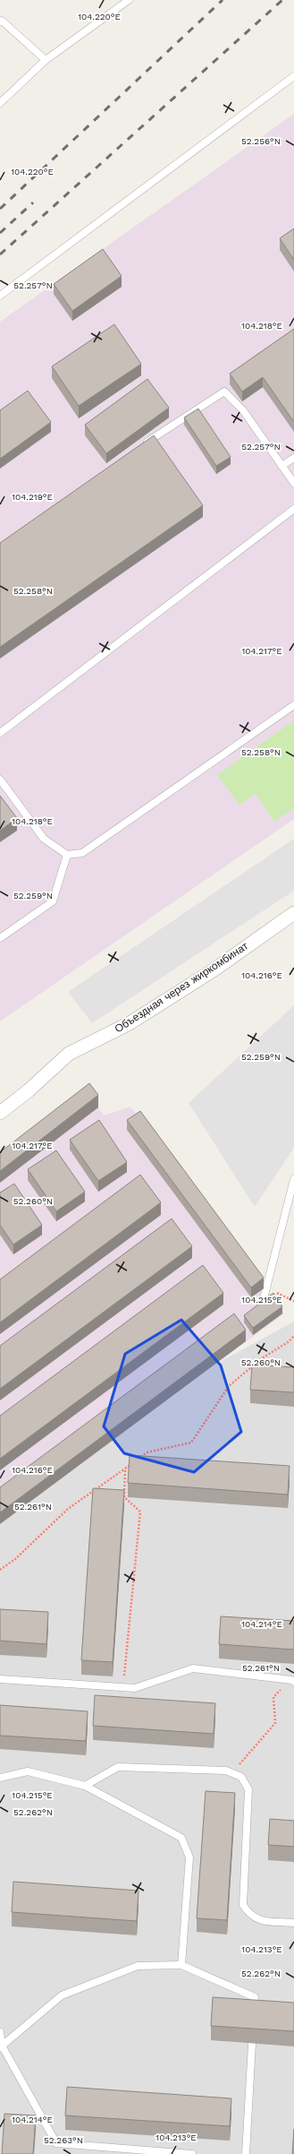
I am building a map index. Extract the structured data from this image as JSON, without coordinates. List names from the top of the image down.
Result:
{
  "streets": {
    "street": ["Объездная через жиркомбинат"]
  },
  "coordinates": [
    "104.220°E",
    "52.256°N",
    "52.257°N",
    "104.218°E",
    "104.219°E",
    "52.258°N",
    "104.217°E",
    "52.259°N",
    "104.216°E",
    "52.260°N",
    "104.215°E",
    "52.261°N",
    "104.214°E",
    "52.262°N",
    "104.213°E",
    "52.263°N"
  ]
}
